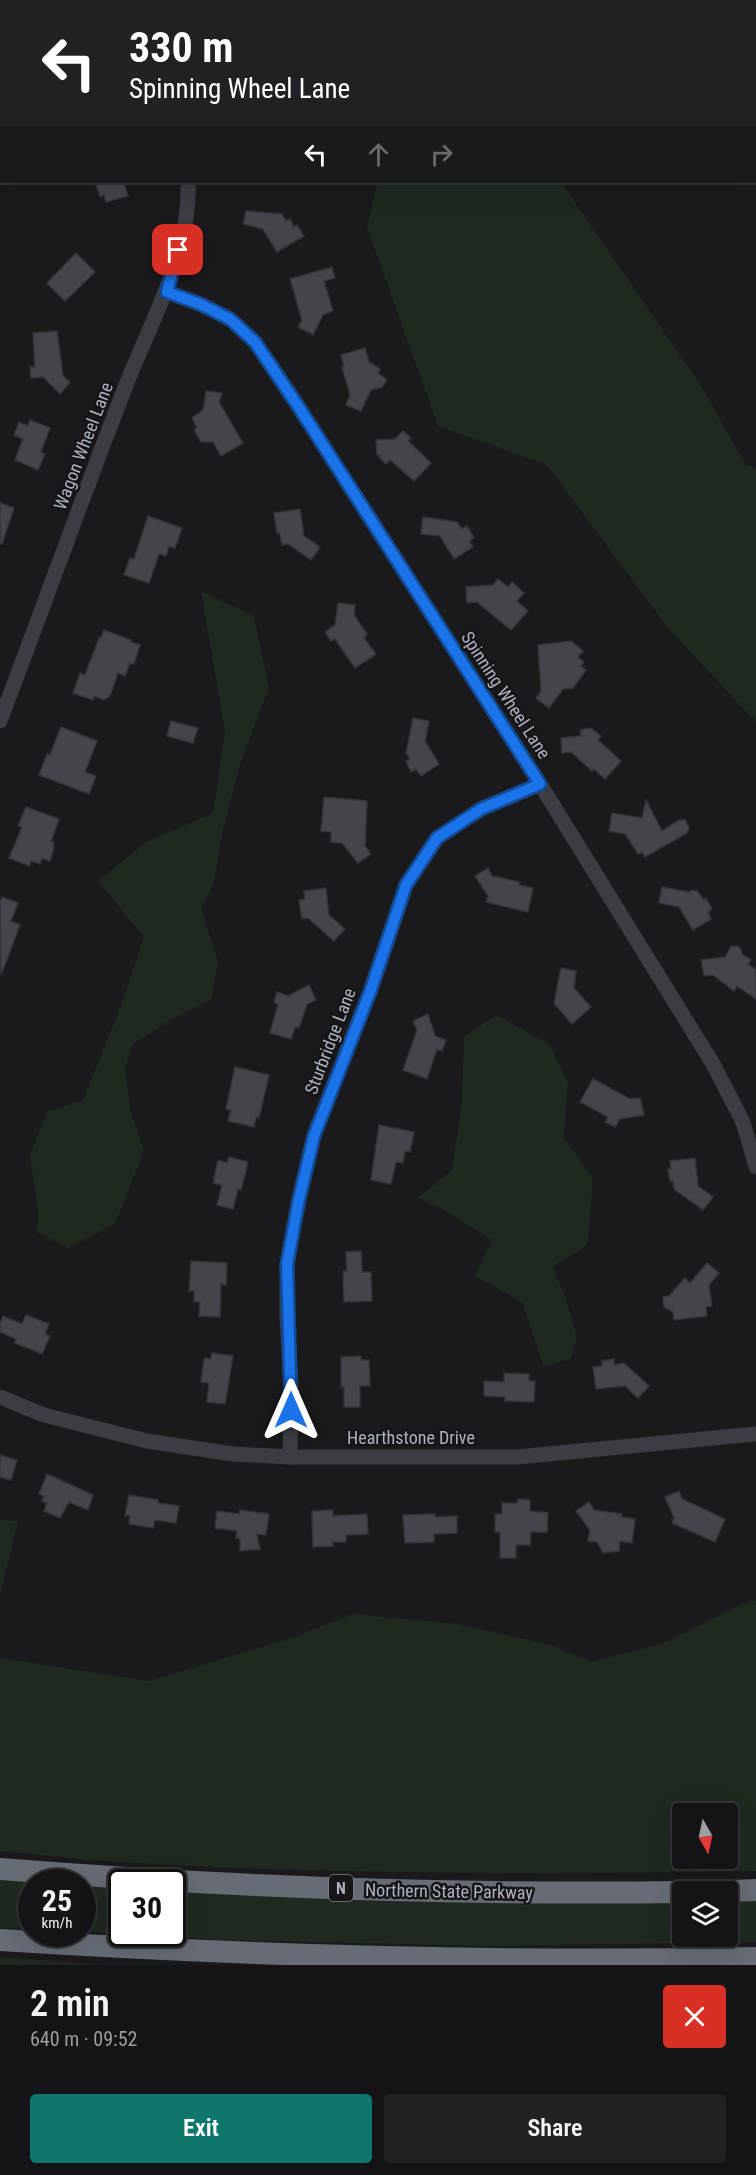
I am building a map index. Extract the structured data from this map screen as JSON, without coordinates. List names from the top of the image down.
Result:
{
  "streets": {
    "highway": ["N", "Northern State Parkway"],
    "street": [
      "Wagon Wheel Lane",
      "Spinning Wheel Lane",
      "Sturbridge Lane",
      "Hearthstone Drive"
    ]
  },
  "crossings": [
    ["Wagon Wheel Lane", "Spinning Wheel Lane"],
    ["Spinning Wheel Lane", "Sturbridge Lane"],
    ["Sturbridge Lane", "Hearthstone Drive"]
  ],
  "north": "bottom",
  "page": {
    "turn": ["330 m", "Spinning Wheel Lane"],
    "speed": "25 km/h",
    "limit": "30",
    "heading": ["2 min", "640 m · 09:52"],
    "buttons": ["Exit", "Share"]
  }
}
